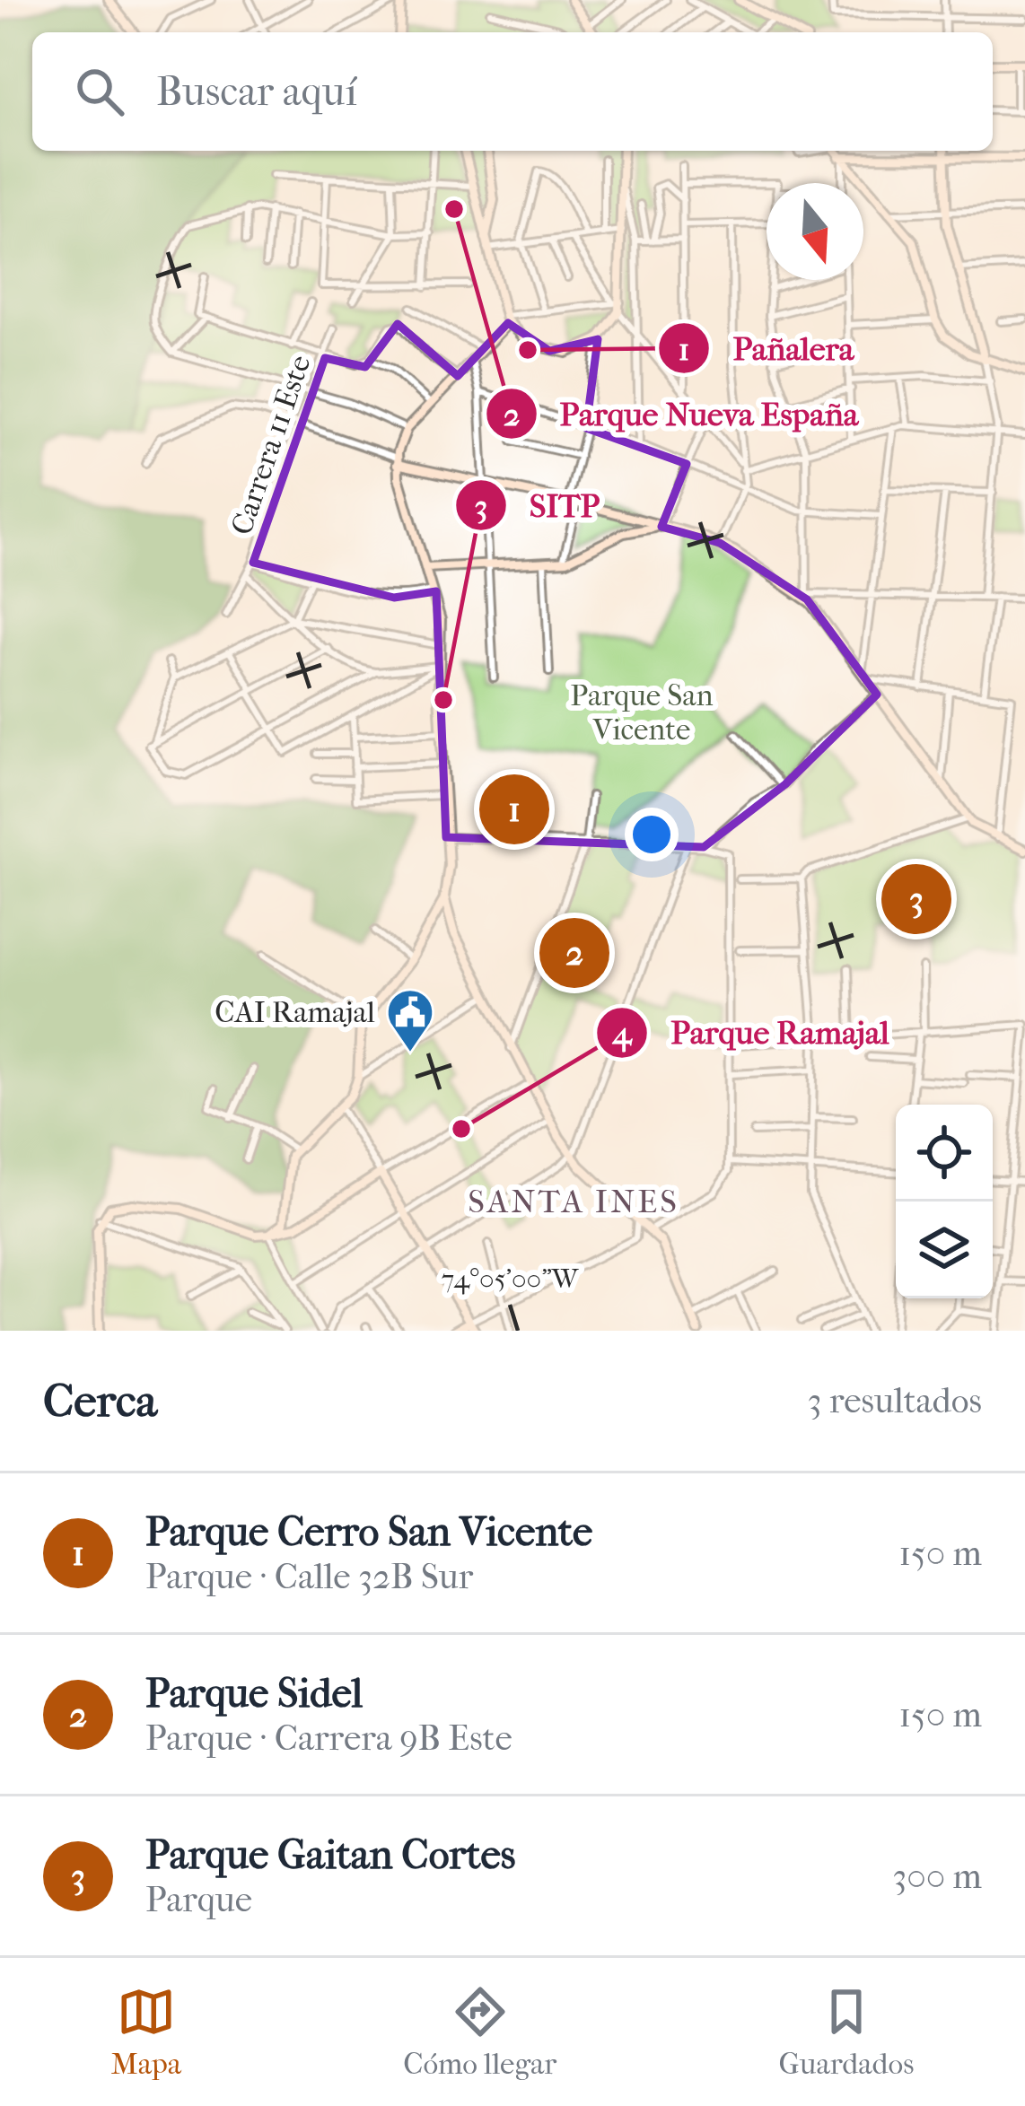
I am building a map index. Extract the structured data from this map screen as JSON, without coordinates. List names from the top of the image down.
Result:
{
  "streets": {
    "street": ["Carrera 11 Este"]
  },
  "districts": ["SANTA INES"],
  "parks": ["Parque San Vicente"],
  "places": {
    "other": [
      "Parque Nueva España",
      "Pañalera",
      "SITP",
      "Parque Ramajal"
    ],
    "public building": ["CAI Ramajal"]
  },
  "north": "bottom",
  "page": {
    "search": "Buscar aquí",
    "pins": ["1", "3", "2"],
    "heading": ["Cerca", "3 resultados"],
    "list": [
      {
        "mark": "1",
        "name": "Parque Cerro San Vicente",
        "note": "Parque · Calle 32B Sur",
        "value": "150 m"
      },
      {
        "mark": "2",
        "name": "Parque Sidel",
        "note": "Parque · Carrera 9B Este",
        "value": "150 m"
      },
      {
        "mark": "3",
        "name": "Parque Gaitan Cortes",
        "note": "Parque",
        "value": "300 m"
      }
    ],
    "nav": ["Mapa", "Cómo llegar", "Guardados"]
  },
  "coordinates": ["74°05'00\"W"]
}
